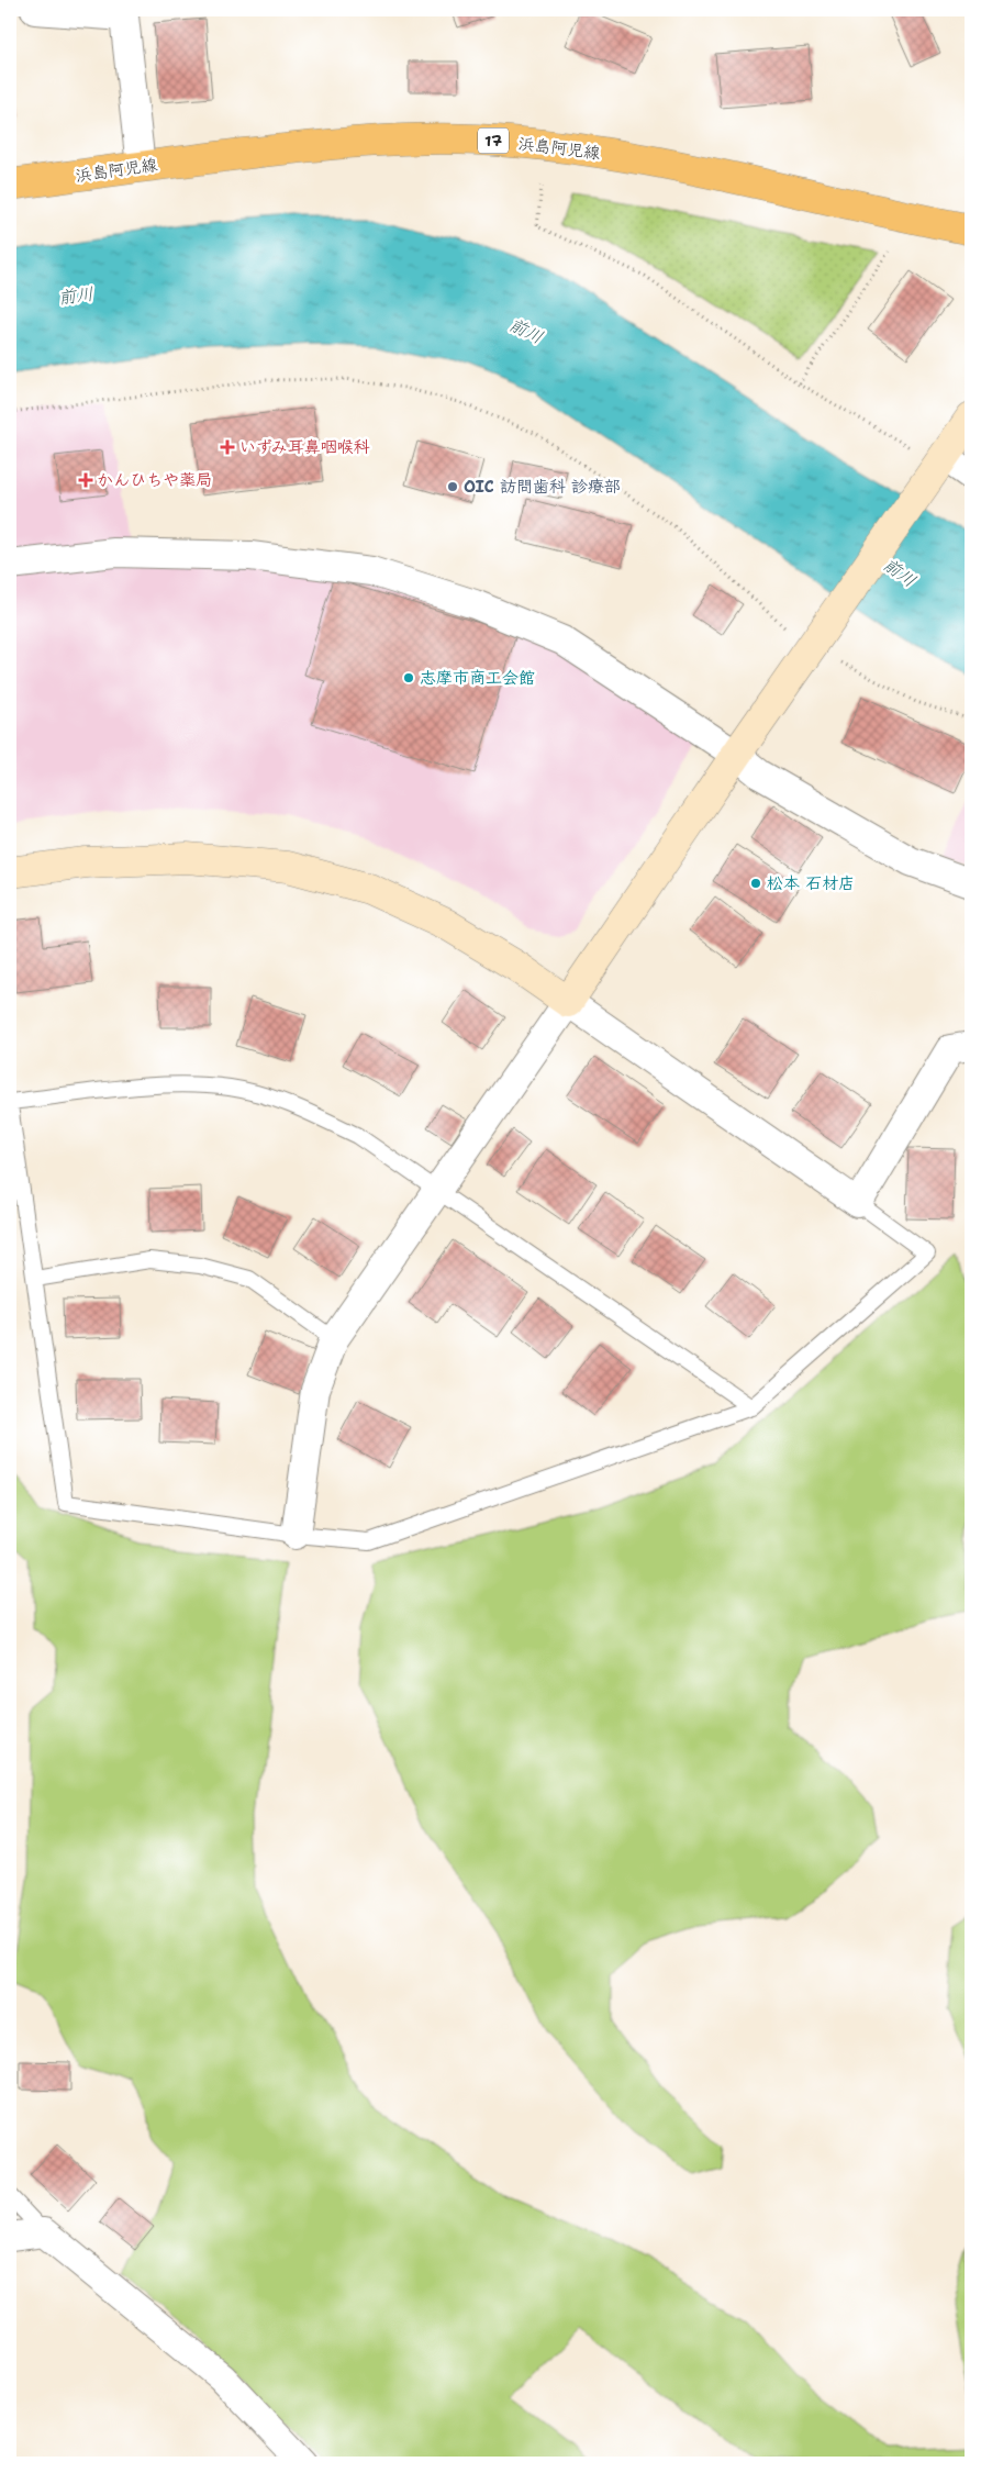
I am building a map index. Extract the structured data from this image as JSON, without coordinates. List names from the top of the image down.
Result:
{
  "streets": {
    "main road": ["17", "浜島阿児線"]
  },
  "water": ["前川"],
  "places": {
    "health": ["いずみ耳鼻咽喉科", "かんひちや薬局"],
    "other": ["OIC 訪問歯科 診療部", "志摩市商工会館", "松本 石材店"]
  }
}
